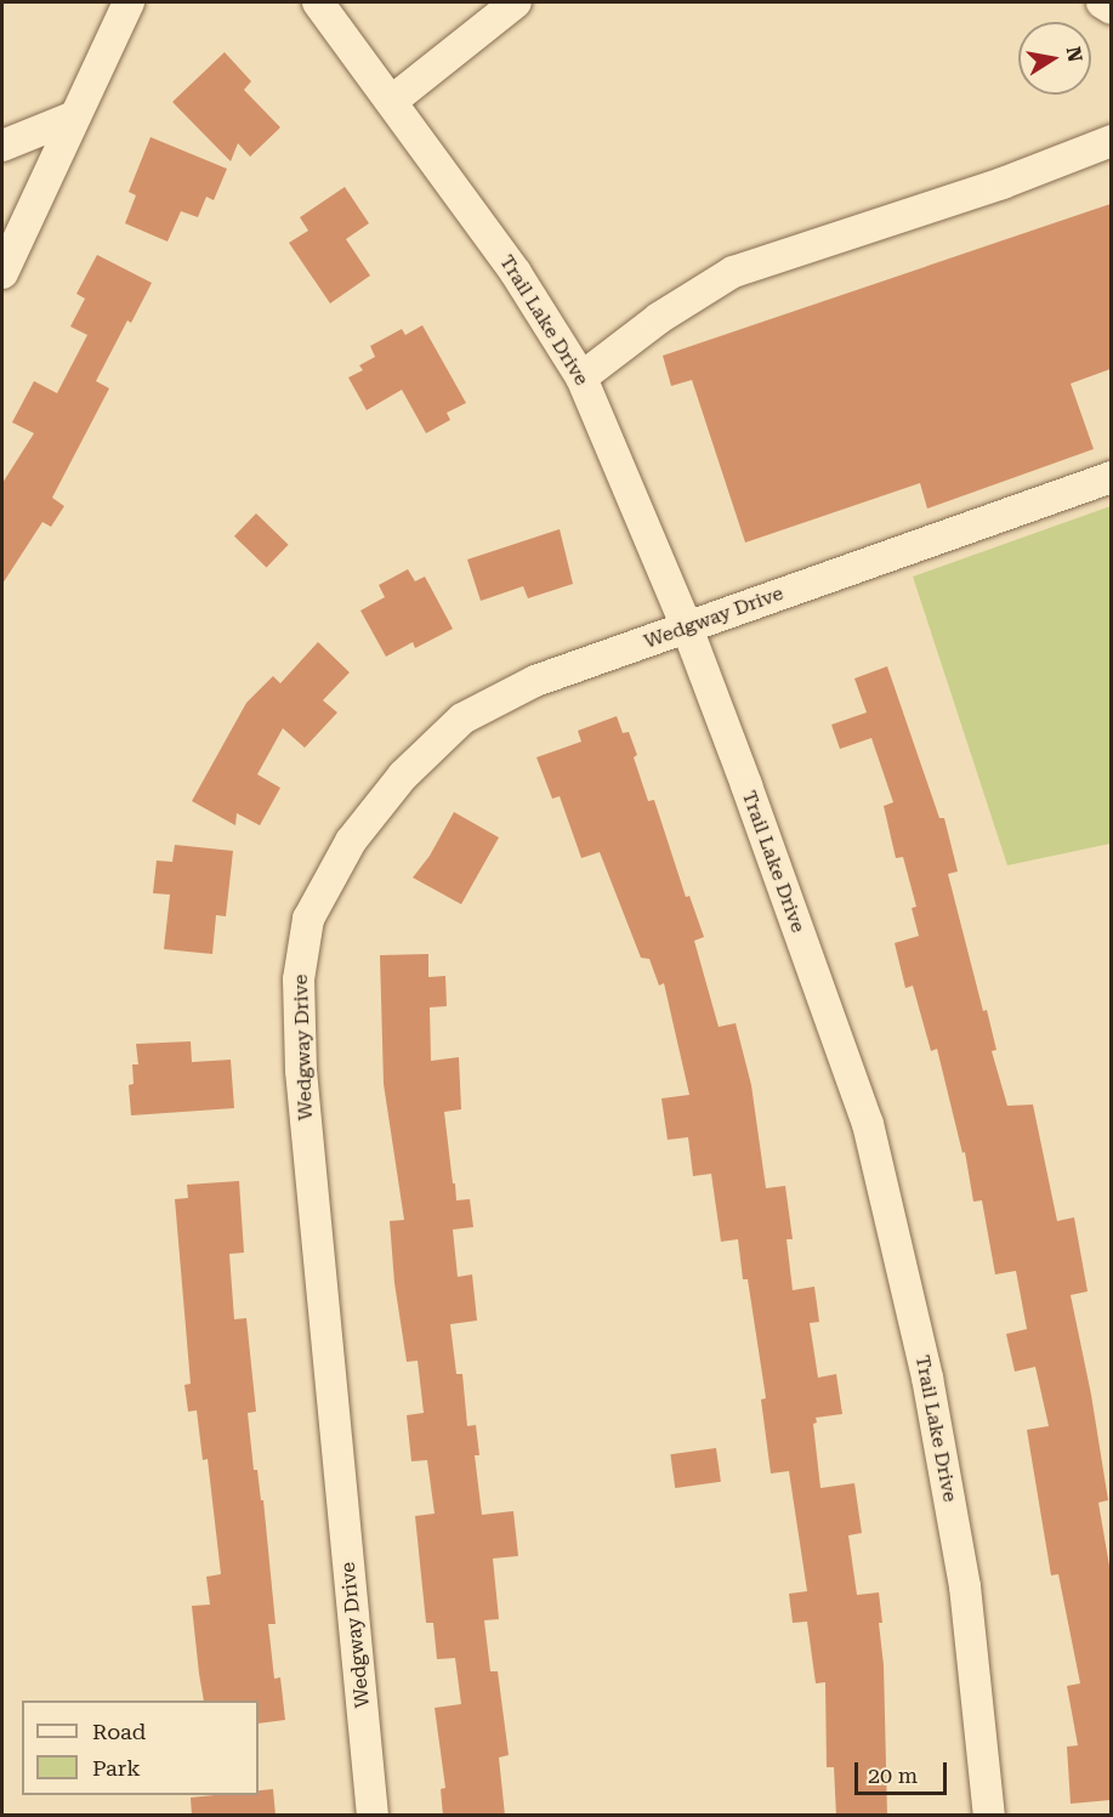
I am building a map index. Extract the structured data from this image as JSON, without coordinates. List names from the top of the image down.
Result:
{
  "streets": {
    "street": ["Trail Lake Drive", "Wedgway Drive"]
  },
  "crossings": [
    ["Trail Lake Drive", "Wedgway Drive"]
  ],
  "legend": ["Road", "Park"],
  "scale_bar": "20 m",
  "north": "right"
}
